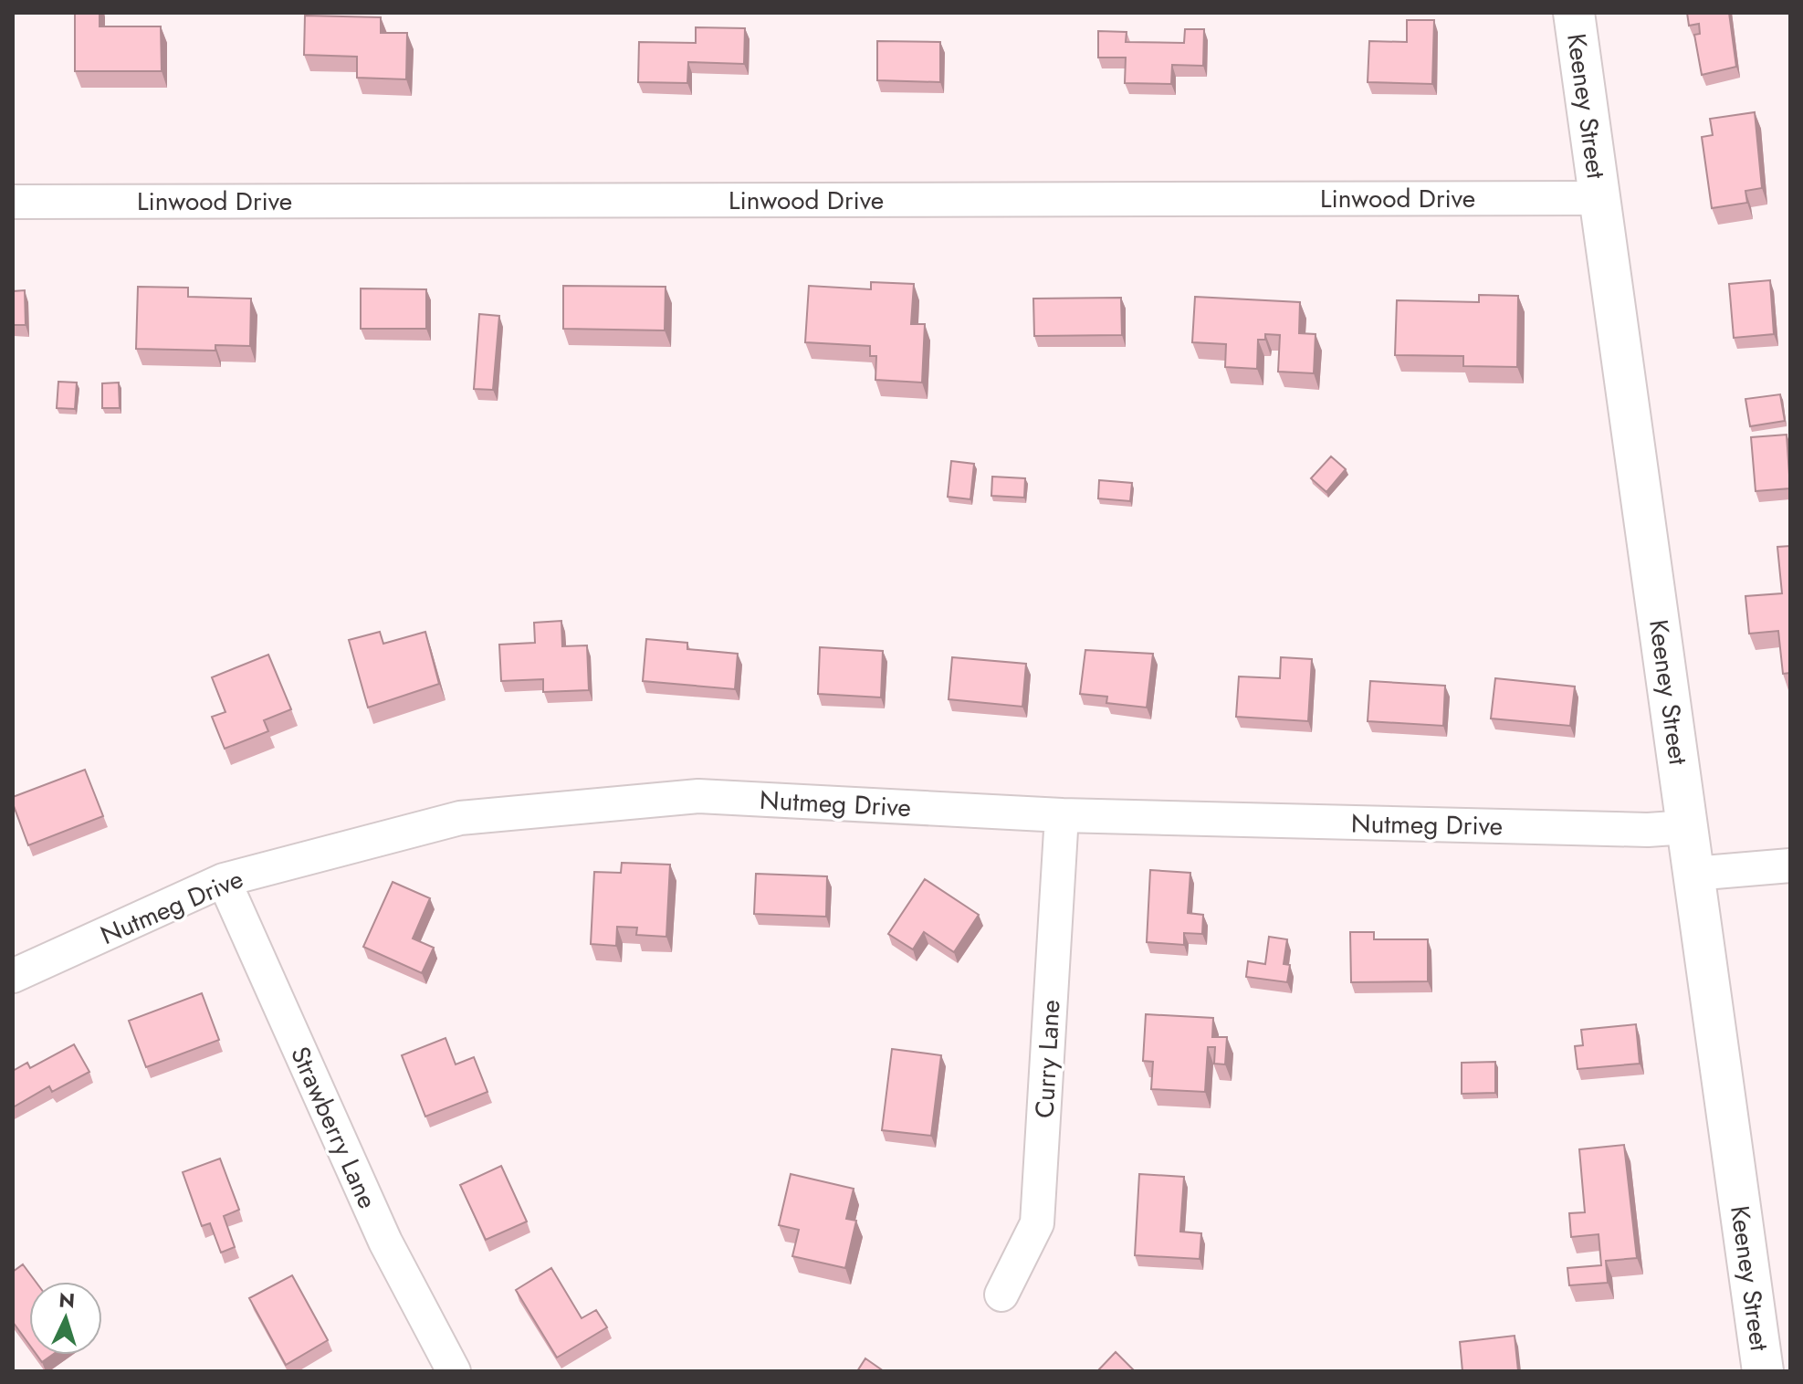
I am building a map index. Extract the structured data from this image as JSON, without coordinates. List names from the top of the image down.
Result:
{
  "streets": {
    "main road": ["Keeney Street"],
    "street": [
      "Linwood Drive",
      "Nutmeg Drive",
      "Curry Lane",
      "Strawberry Lane"
    ]
  },
  "crossings": [
    ["Keeney Street", "Linwood Drive"],
    ["Keeney Street", "Nutmeg Drive"],
    ["Nutmeg Drive", "Curry Lane"],
    ["Nutmeg Drive", "Strawberry Lane"]
  ],
  "north": "top"
}
